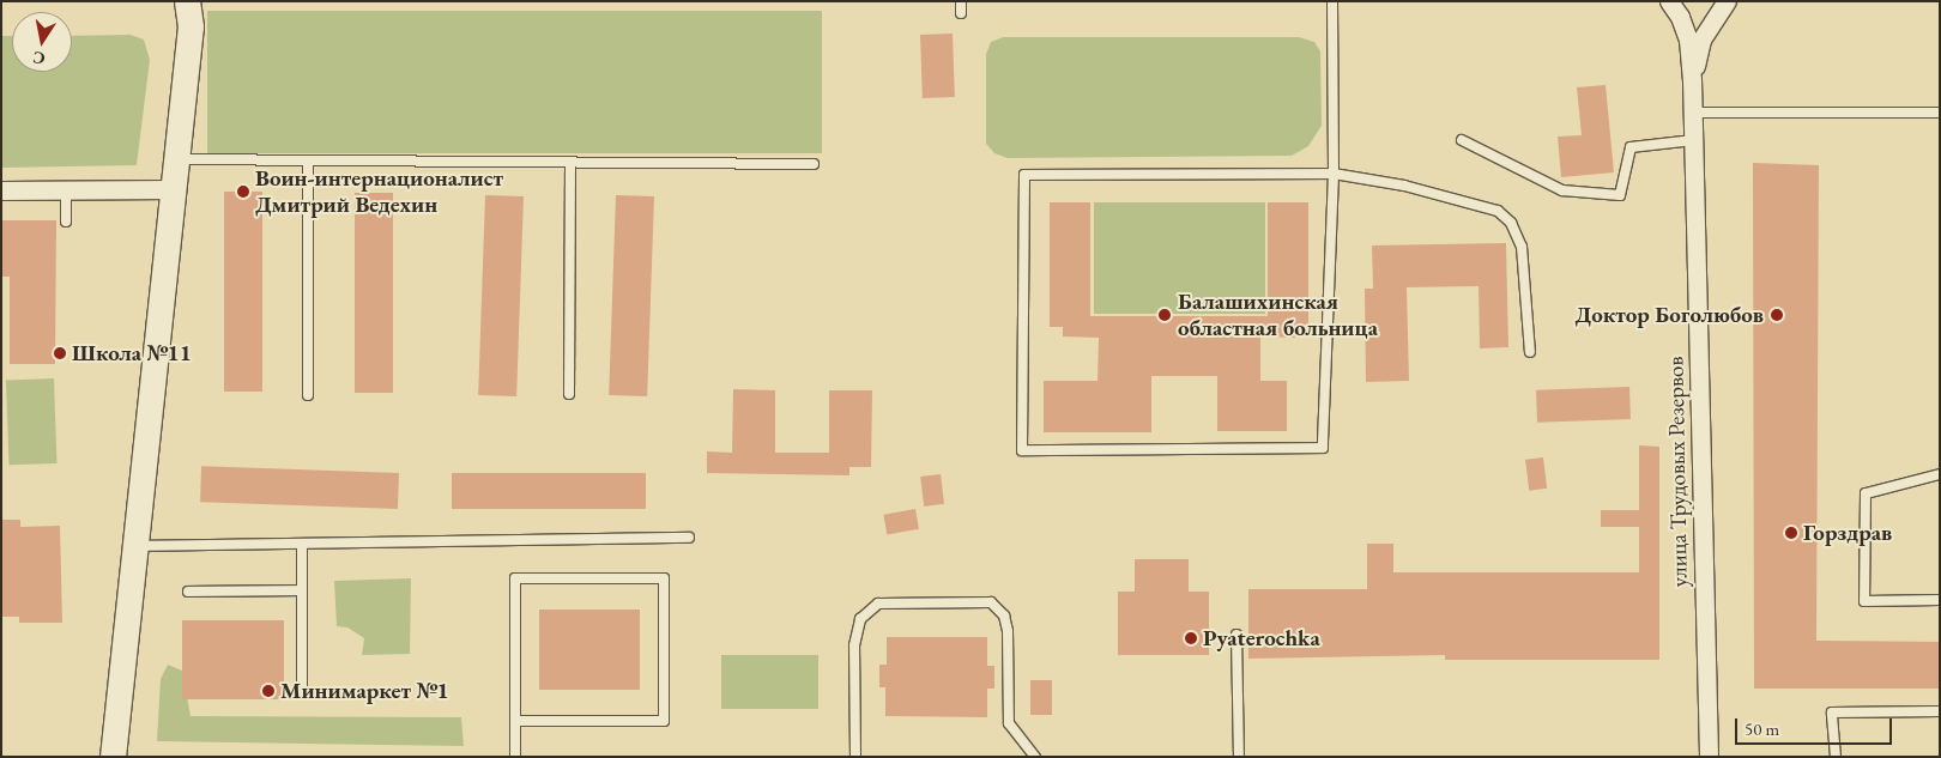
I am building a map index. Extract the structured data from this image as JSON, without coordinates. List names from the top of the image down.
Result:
{
  "streets": {
    "street": ["улица Трудовых Резервов"]
  },
  "places": [
    "Воин-интернационалист Дмитрий Ведехин",
    "Балашихинская областная больница",
    "Доктор Боголюбов",
    "Школа №11",
    "Горздрав",
    "Pyaterochka",
    "Минимаркет №1"
  ],
  "scale_bar": "50 m",
  "north": "bottom"
}
